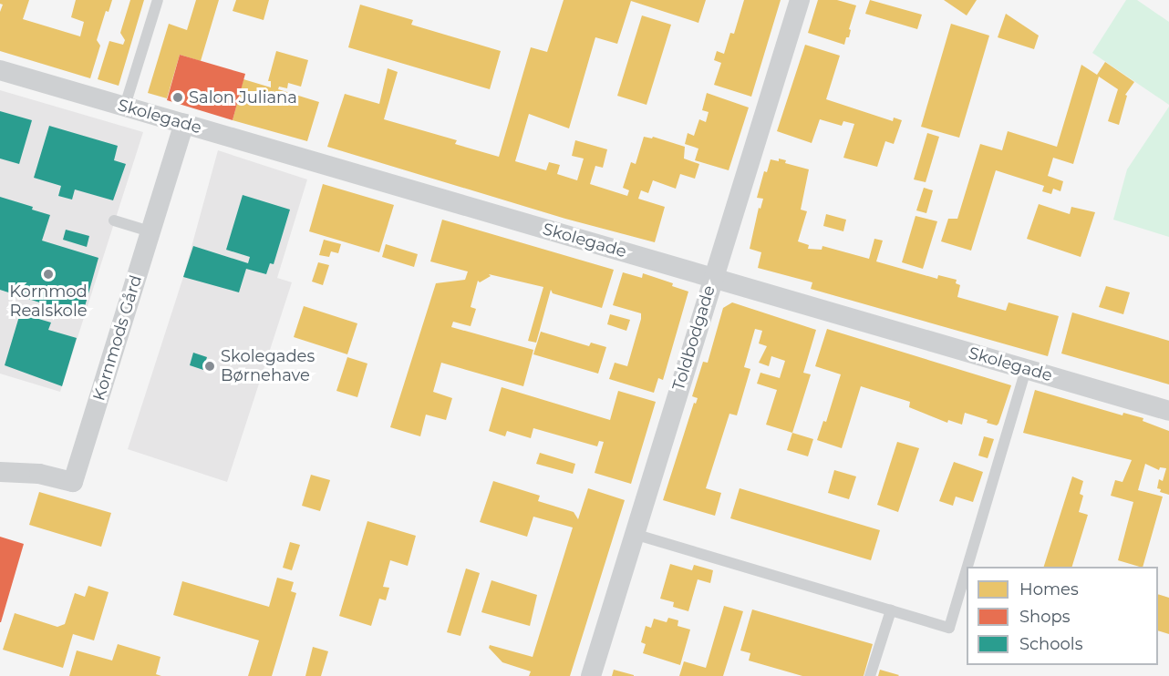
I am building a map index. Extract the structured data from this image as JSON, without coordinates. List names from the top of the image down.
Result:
{
  "streets": {
    "street": ["Skolegade", "Kornmods Gård", "Toldbodgade"]
  },
  "crossings": [
    ["Skolegade", "Kornmods Gård"],
    ["Skolegade", "Toldbodgade"]
  ],
  "places": ["Salon Juliana", "Kornmod Realskole", "Skolegades Børnehave"],
  "legend": ["Homes", "Shops", "Schools"]
}
